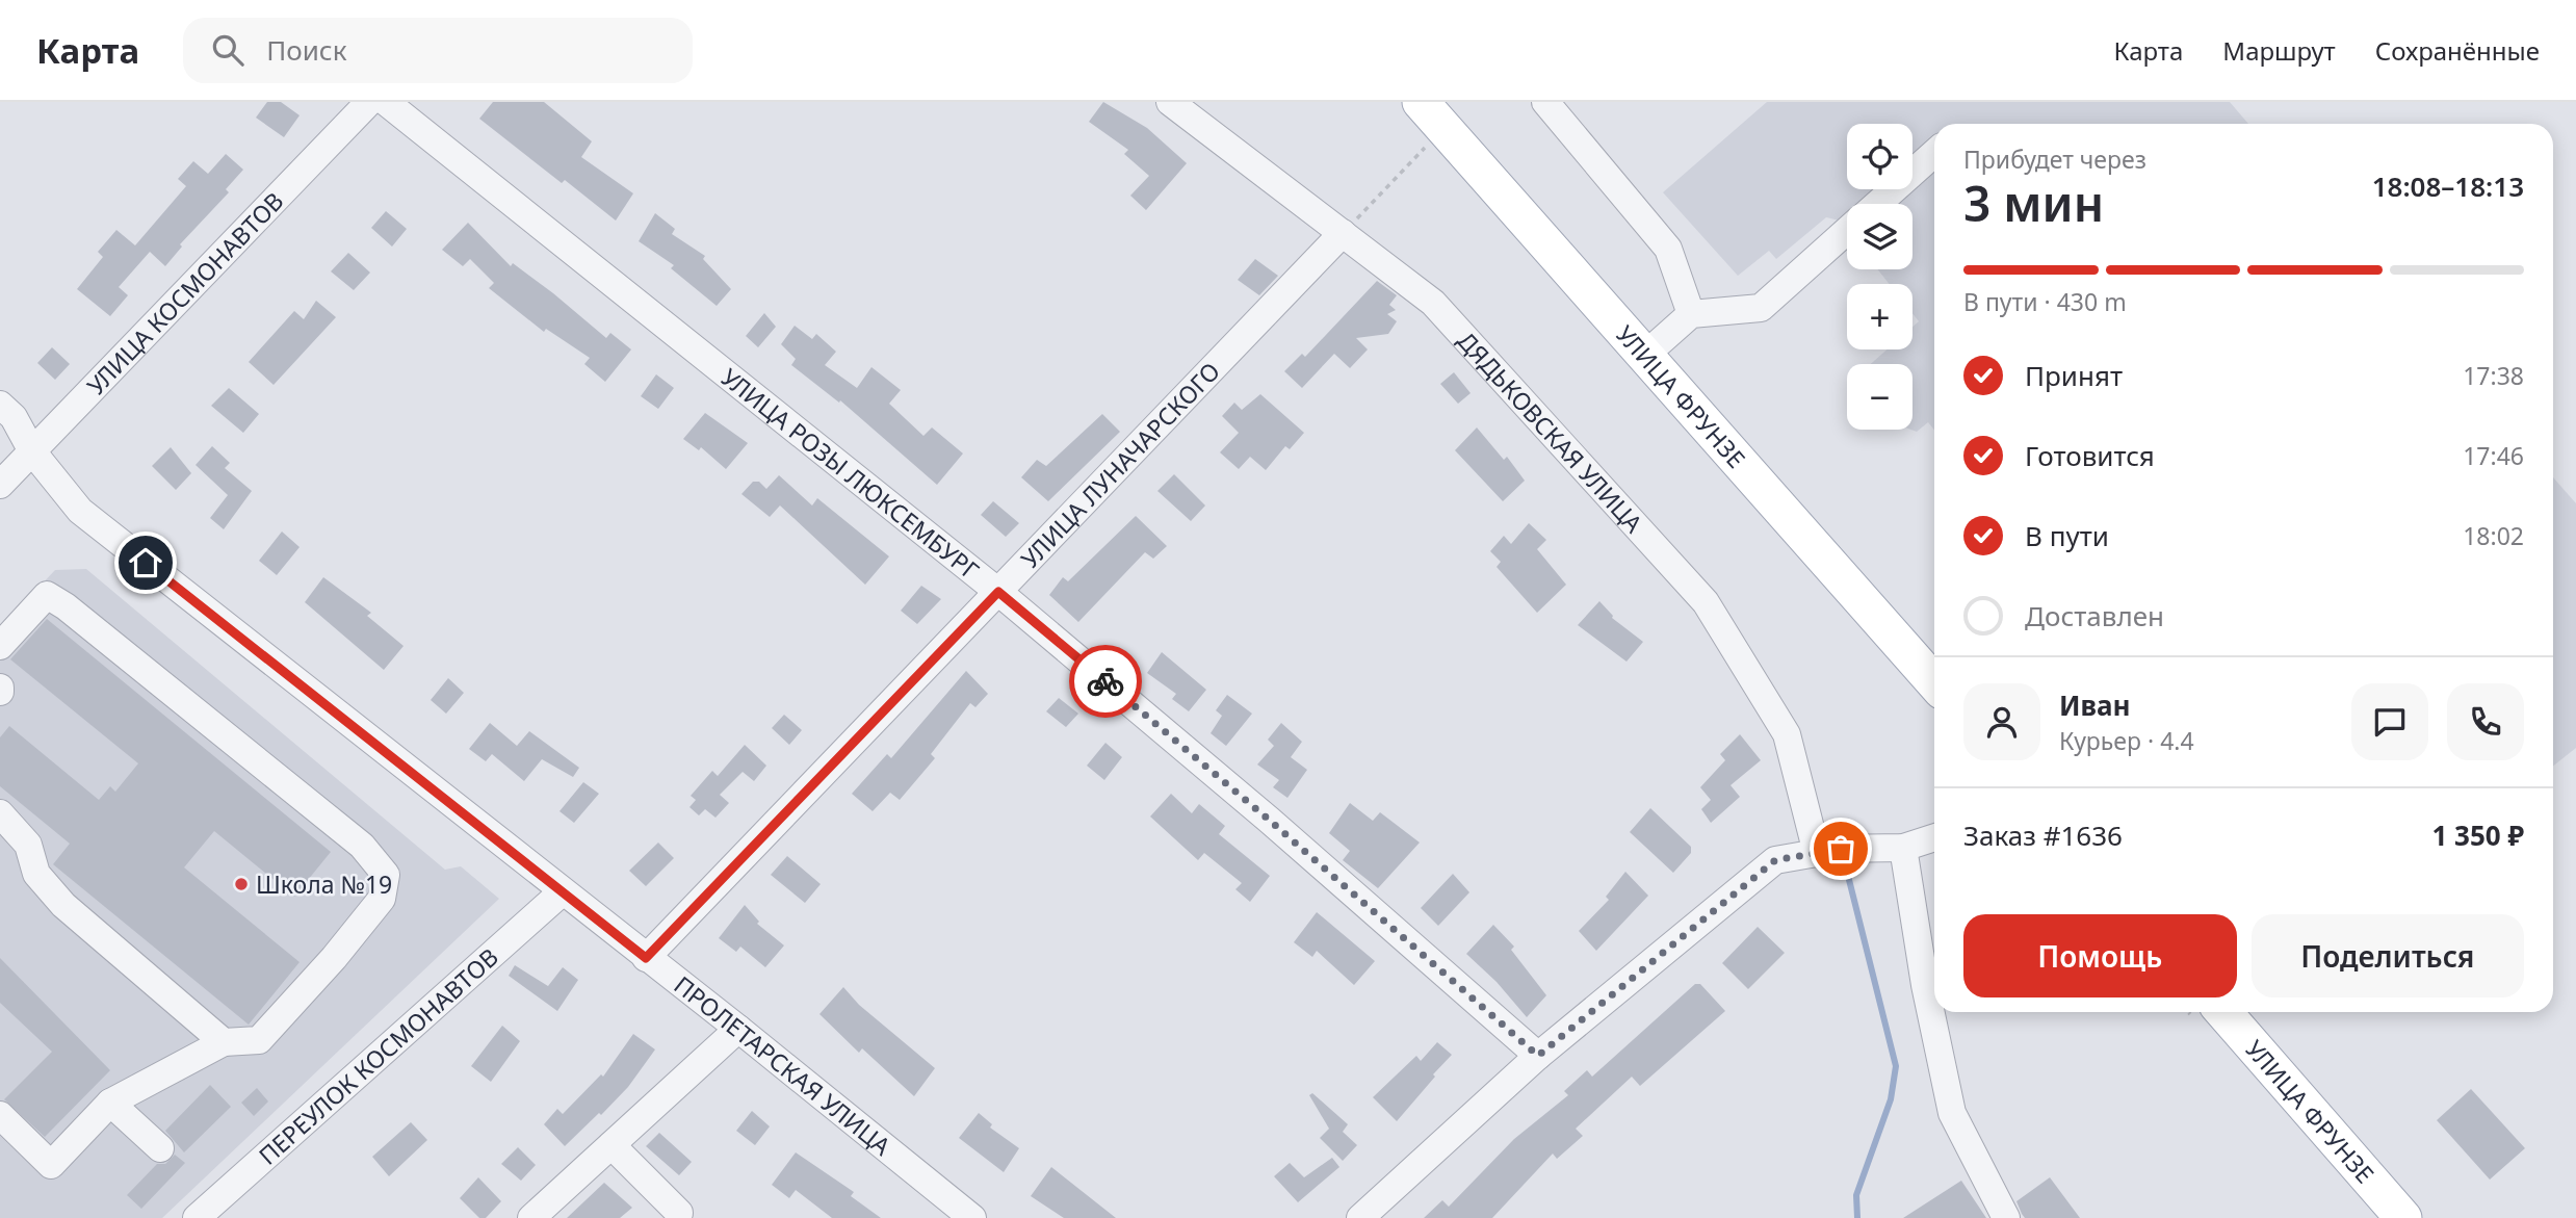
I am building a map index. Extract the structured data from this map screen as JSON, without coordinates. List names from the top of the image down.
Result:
{
  "streets": {
    "main road": ["УЛИЦА ФРУНЗЕ"],
    "street": [
      "УЛИЦА КОСМОНАВТОВ",
      "ДЯДЬКОВСКАЯ УЛИЦА",
      "УЛИЦА ЛУНАЧАРСКОГО",
      "УЛИЦА РОЗЫ ЛЮКСЕМБУРГ",
      "ПЕРЕУЛОК КОСМОНАВТОВ",
      "ПРОЛЕТАРСКАЯ УЛИЦА"
    ]
  },
  "crossings": [
    ["УЛИЦА КОСМОНАВТОВ", "ПРОЛЕТАРСКАЯ УЛИЦА"],
    ["ДЯДЬКОВСКАЯ УЛИЦА", "УЛИЦА ЛУНАЧАРСКОГО"],
    ["УЛИЦА ЛУНАЧАРСКОГО", "УЛИЦА РОЗЫ ЛЮКСЕМБУРГ"],
    ["УЛИЦА ЛУНАЧАРСКОГО", "ПРОЛЕТАРСКАЯ УЛИЦА"],
    ["ПЕРЕУЛОК КОСМОНАВТОВ", "ПРОЛЕТАРСКАЯ УЛИЦА"]
  ],
  "places": ["Школа №19"],
  "page": {
    "header": "Карта",
    "search": "Поиск",
    "nav": ["Карта", "Маршрут", "Сохранённые"],
    "map_buttons": ["+", "−"],
    "heading": ["3 мин", "Прибудет через", "18:08–18:13"],
    "panel": [
      "Иван",
      "Курьер · 4.4",
      "Заказ #1636",
      "1 350 ₽"
    ],
    "bar": "В пути · 430 m",
    "list": [
      ["Принят", "17:38"],
      ["Готовится", "17:46"],
      ["В пути", "18:02"],
      "Доставлен"
    ],
    "buttons": ["Помощь", "Поделиться"]
  }
}
